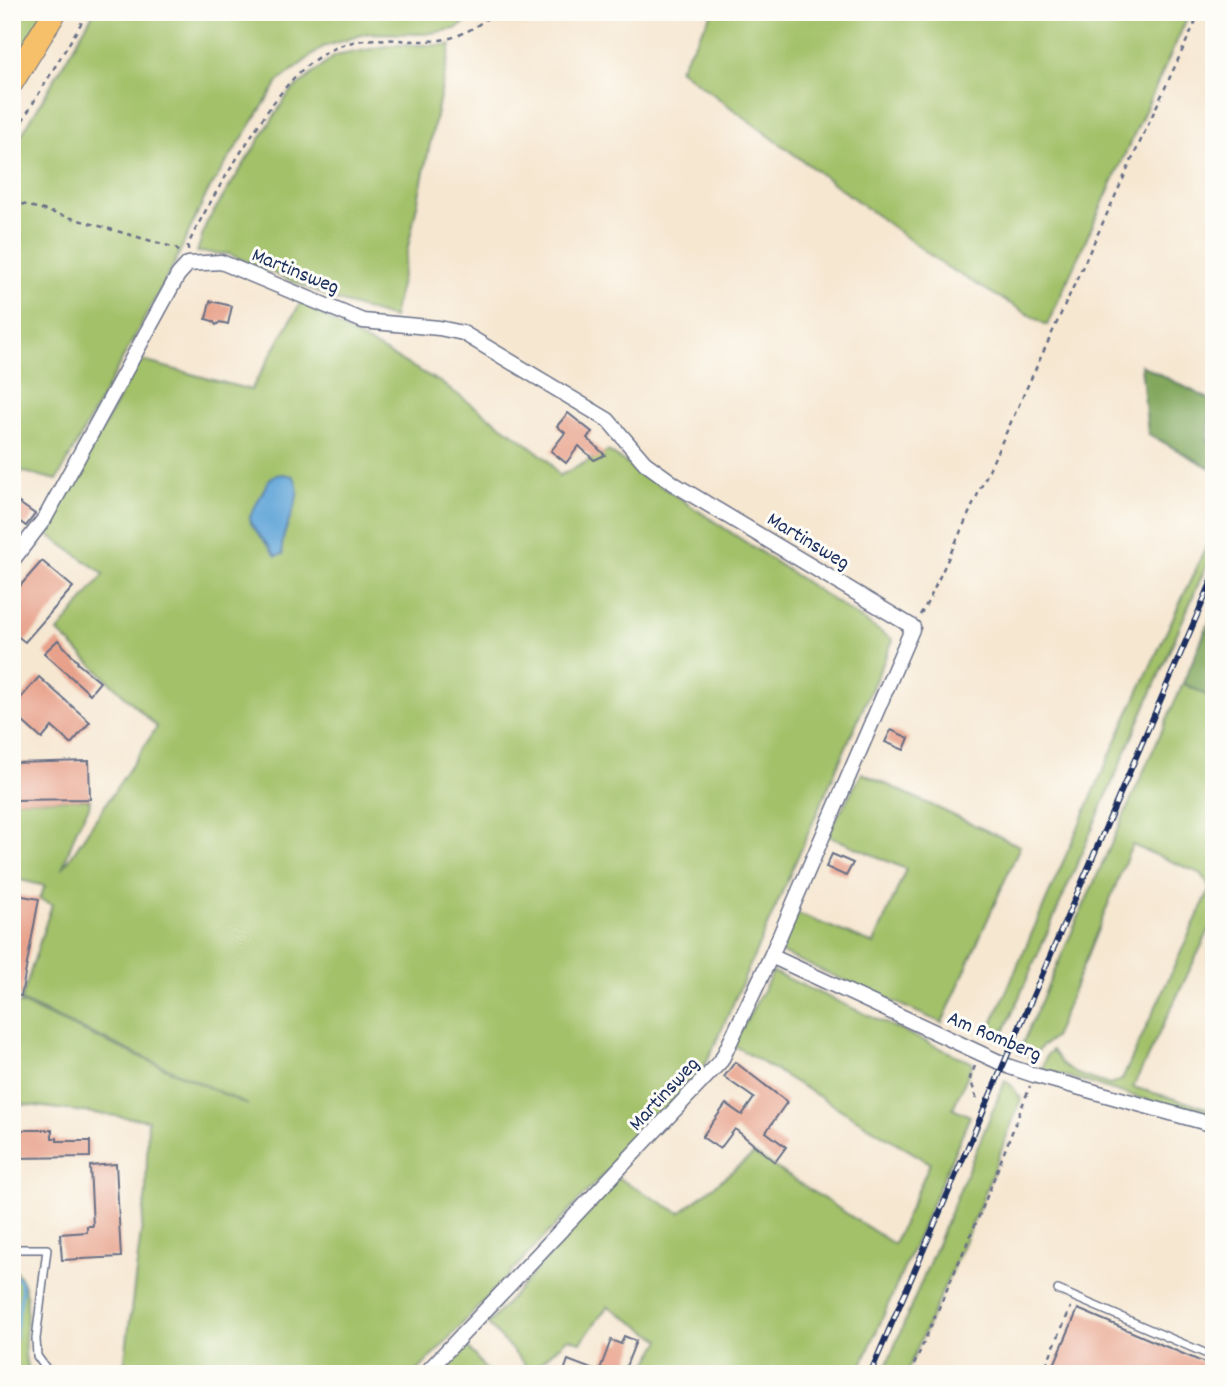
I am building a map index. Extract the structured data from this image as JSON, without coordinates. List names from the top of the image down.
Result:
{
  "streets": {
    "street": ["Martinsweg", "Am Romberg"]
  },
  "crossings": [
    ["Martinsweg", "Am Romberg"]
  ]
}
